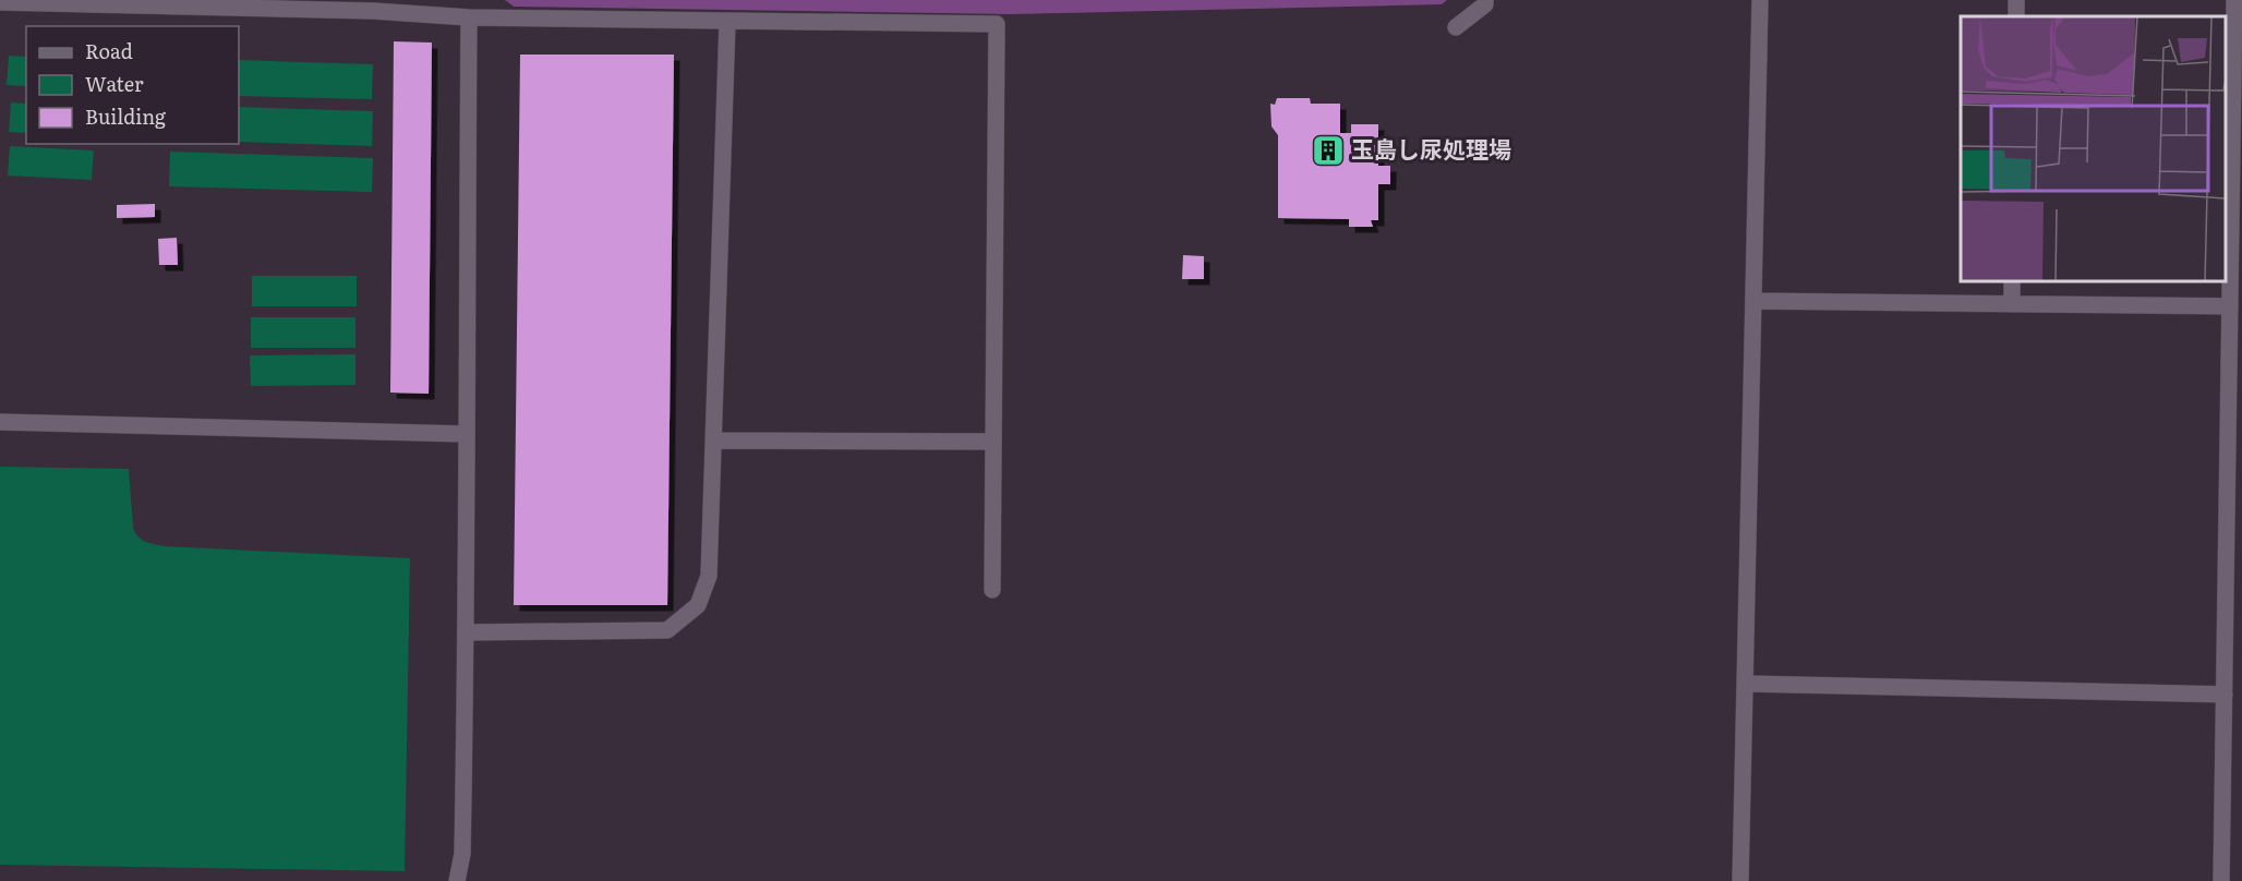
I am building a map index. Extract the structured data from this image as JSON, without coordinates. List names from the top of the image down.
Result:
{
  "places": {
    "building": ["玉島し尿処理場"]
  },
  "legend": ["Road", "Water", "Building"]
}
